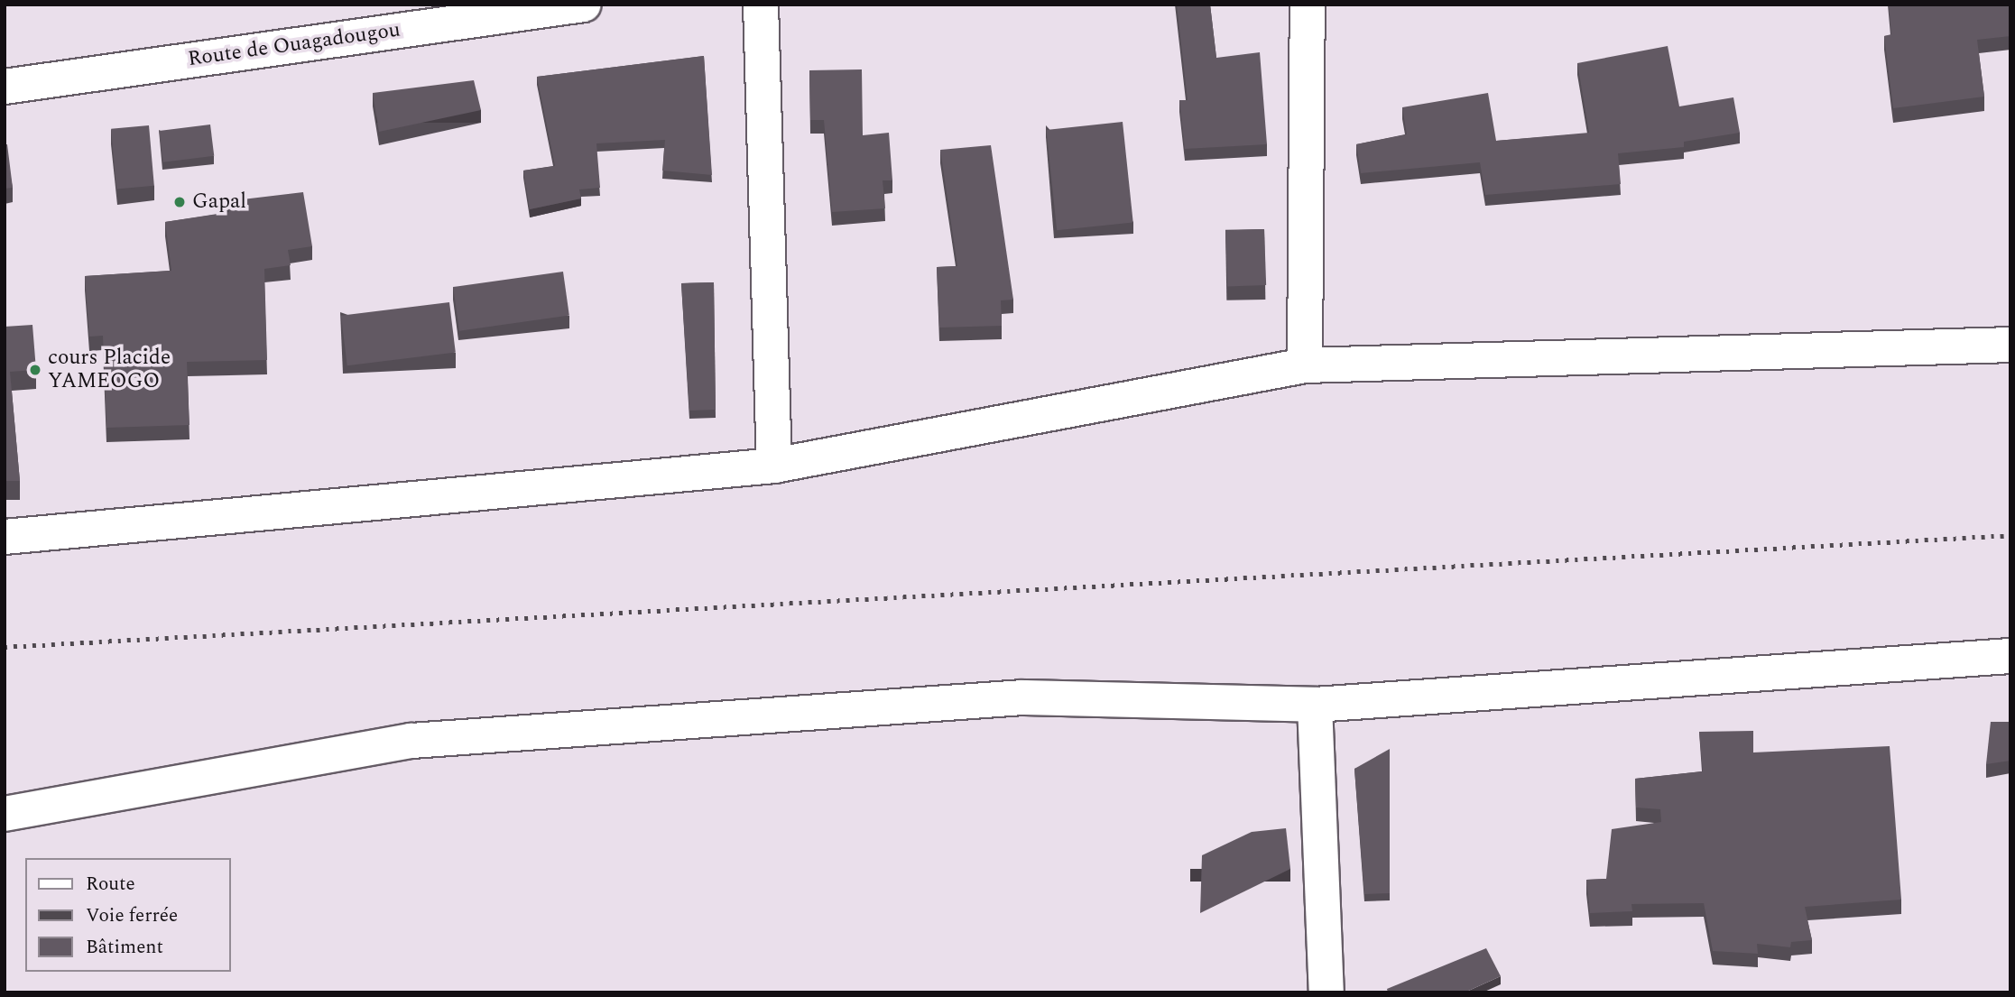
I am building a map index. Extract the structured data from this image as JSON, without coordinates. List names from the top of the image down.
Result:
{
  "streets": {
    "street": ["Route de Ouagadougou"]
  },
  "places": ["Gapal", "cours Placide YAMEOGO"],
  "legend": ["Route", "Voie ferrée", "Bâtiment"]
}
